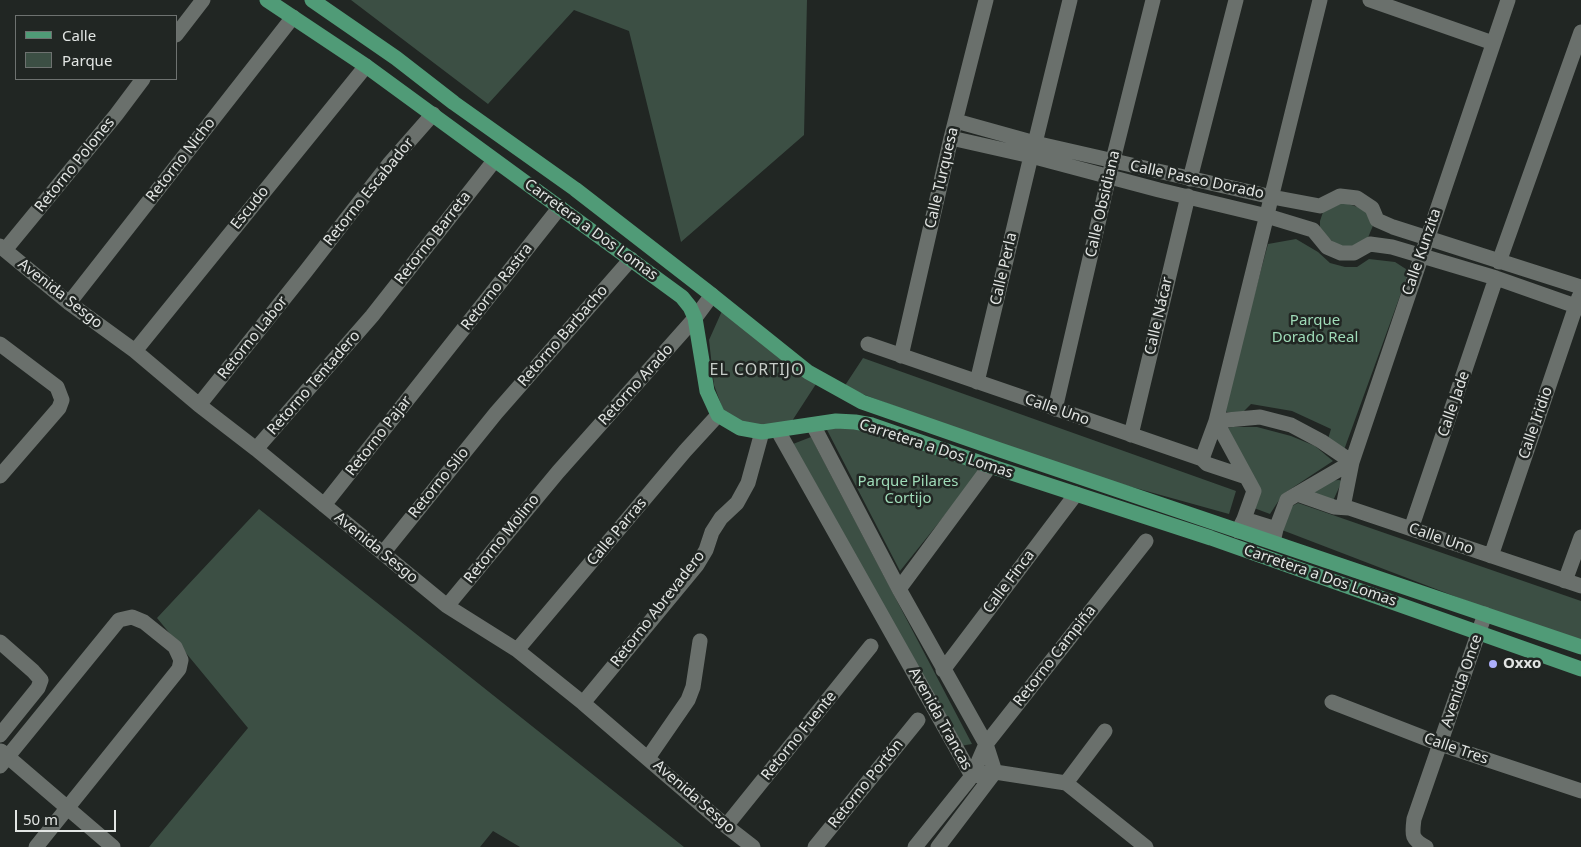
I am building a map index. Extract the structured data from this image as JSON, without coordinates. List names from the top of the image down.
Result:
{
  "streets": {
    "main road": ["Carretera a Dos Lomas"],
    "street": [
      "Retorno Nicho",
      "Retorno Polones",
      "Calle Turquesa",
      "Calle Paseo Dorado",
      "Retorno Escabador",
      "Calle Obsidiana",
      "Escudo",
      "Retorno Barreta",
      "Calle Kunzita",
      "Calle Perla",
      "Retorno Rastra",
      "Avenida Sesgo",
      "Calle Nácar",
      "Retorno Barbacho",
      "Retorno Labor",
      "Retorno Tentadero",
      "Retorno Arado",
      "Calle Jade",
      "Calle Uno",
      "Calle Iridio",
      "Retorno Pajar",
      "Retorno Silo",
      "Calle Parras",
      "Retorno Molino",
      "Calle Finca",
      "Retorno Abrevadero",
      "Retorno Campiña",
      "Avenida Once",
      "Avenida Trancas",
      "Retorno Fuente",
      "Calle Tres",
      "Retorno Portón"
    ]
  },
  "crossings": [
    ["Retorno Nicho", "Carretera a Dos Lomas"],
    ["Retorno Nicho", "Avenida Sesgo"],
    ["Retorno Polones", "Avenida Sesgo"],
    ["Calle Turquesa", "Calle Paseo Dorado"],
    ["Calle Turquesa", "Calle Uno"],
    ["Calle Paseo Dorado", "Calle Obsidiana"],
    ["Calle Paseo Dorado", "Calle Perla"],
    ["Calle Paseo Dorado", "Calle Nácar"],
    ["Retorno Escabador", "Carretera a Dos Lomas"],
    ["Retorno Escabador", "Retorno Labor"],
    ["Calle Obsidiana", "Calle Uno"],
    ["Escudo", "Carretera a Dos Lomas"],
    ["Escudo", "Avenida Sesgo"],
    ["Carretera a Dos Lomas", "Retorno Barreta"],
    ["Carretera a Dos Lomas", "Retorno Rastra"],
    ["Carretera a Dos Lomas", "Retorno Barbacho"],
    ["Carretera a Dos Lomas", "Retorno Arado"],
    ["Carretera a Dos Lomas", "Calle Parras"],
    ["Carretera a Dos Lomas", "Calle Finca"],
    ["Carretera a Dos Lomas", "Retorno Abrevadero"],
    ["Carretera a Dos Lomas", "Avenida Once"],
    ["Carretera a Dos Lomas", "Avenida Trancas"],
    ["Retorno Barreta", "Retorno Tentadero"],
    ["Calle Kunzita", "Calle Uno"],
    ["Calle Perla", "Calle Uno"],
    ["Retorno Rastra", "Retorno Pajar"],
    ["Avenida Sesgo", "Retorno Labor"],
    ["Avenida Sesgo", "Retorno Tentadero"],
    ["Avenida Sesgo", "Retorno Pajar"],
    ["Avenida Sesgo", "Retorno Silo"],
    ["Avenida Sesgo", "Calle Parras"],
    ["Avenida Sesgo", "Retorno Molino"],
    ["Avenida Sesgo", "Retorno Abrevadero"],
    ["Avenida Sesgo", "Retorno Fuente"],
    ["Calle Nácar", "Calle Uno"],
    ["Retorno Barbacho", "Retorno Silo"],
    ["Retorno Arado", "Retorno Molino"],
    ["Calle Jade", "Calle Uno"],
    ["Calle Uno", "Calle Iridio"],
    ["Calle Finca", "Avenida Trancas"],
    ["Retorno Campiña", "Avenida Trancas"],
    ["Avenida Once", "Calle Tres"]
  ],
  "districts": ["EL CORTIJO"],
  "parks": ["Parque Dorado Real", "Parque Pilares Cortijo"],
  "places": ["Oxxo"],
  "legend": ["Calle", "Parque"],
  "scale_bar": "50 m"
}
